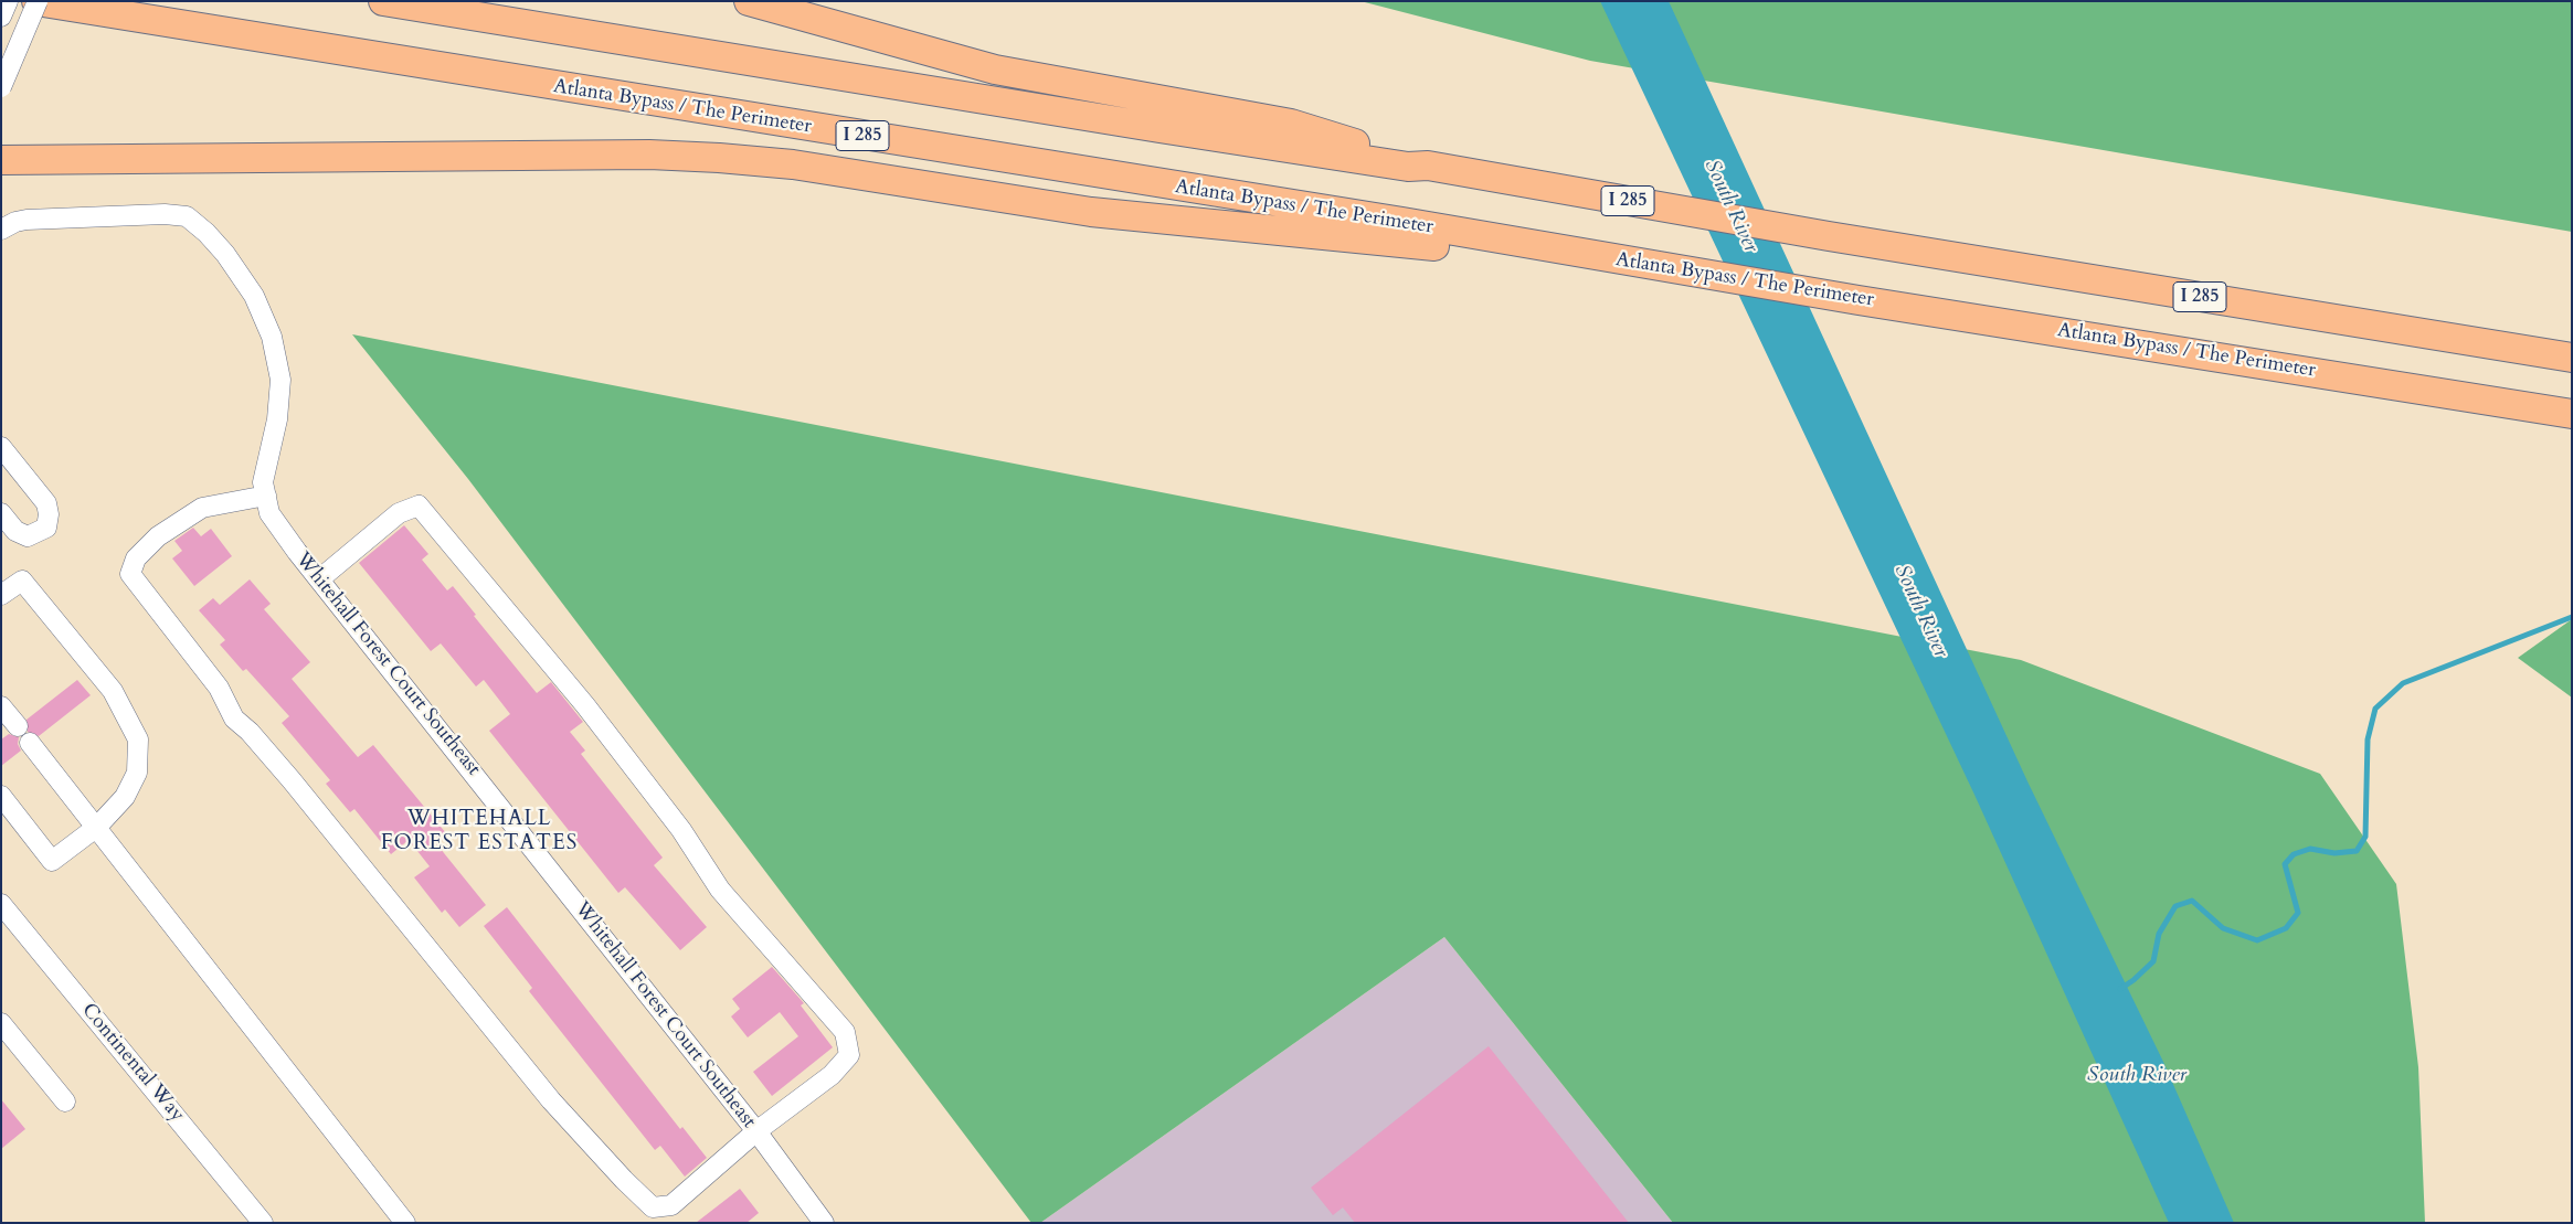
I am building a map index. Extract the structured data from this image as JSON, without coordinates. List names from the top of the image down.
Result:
{
  "streets": {
    "highway": ["Atlanta Bypass / The Perimeter", "I 285"],
    "street": ["Whitehall Forest Court Southeast", "Continental Way"]
  },
  "districts": ["WHITEHALL FOREST ESTATES"],
  "water": ["South River"]
}
